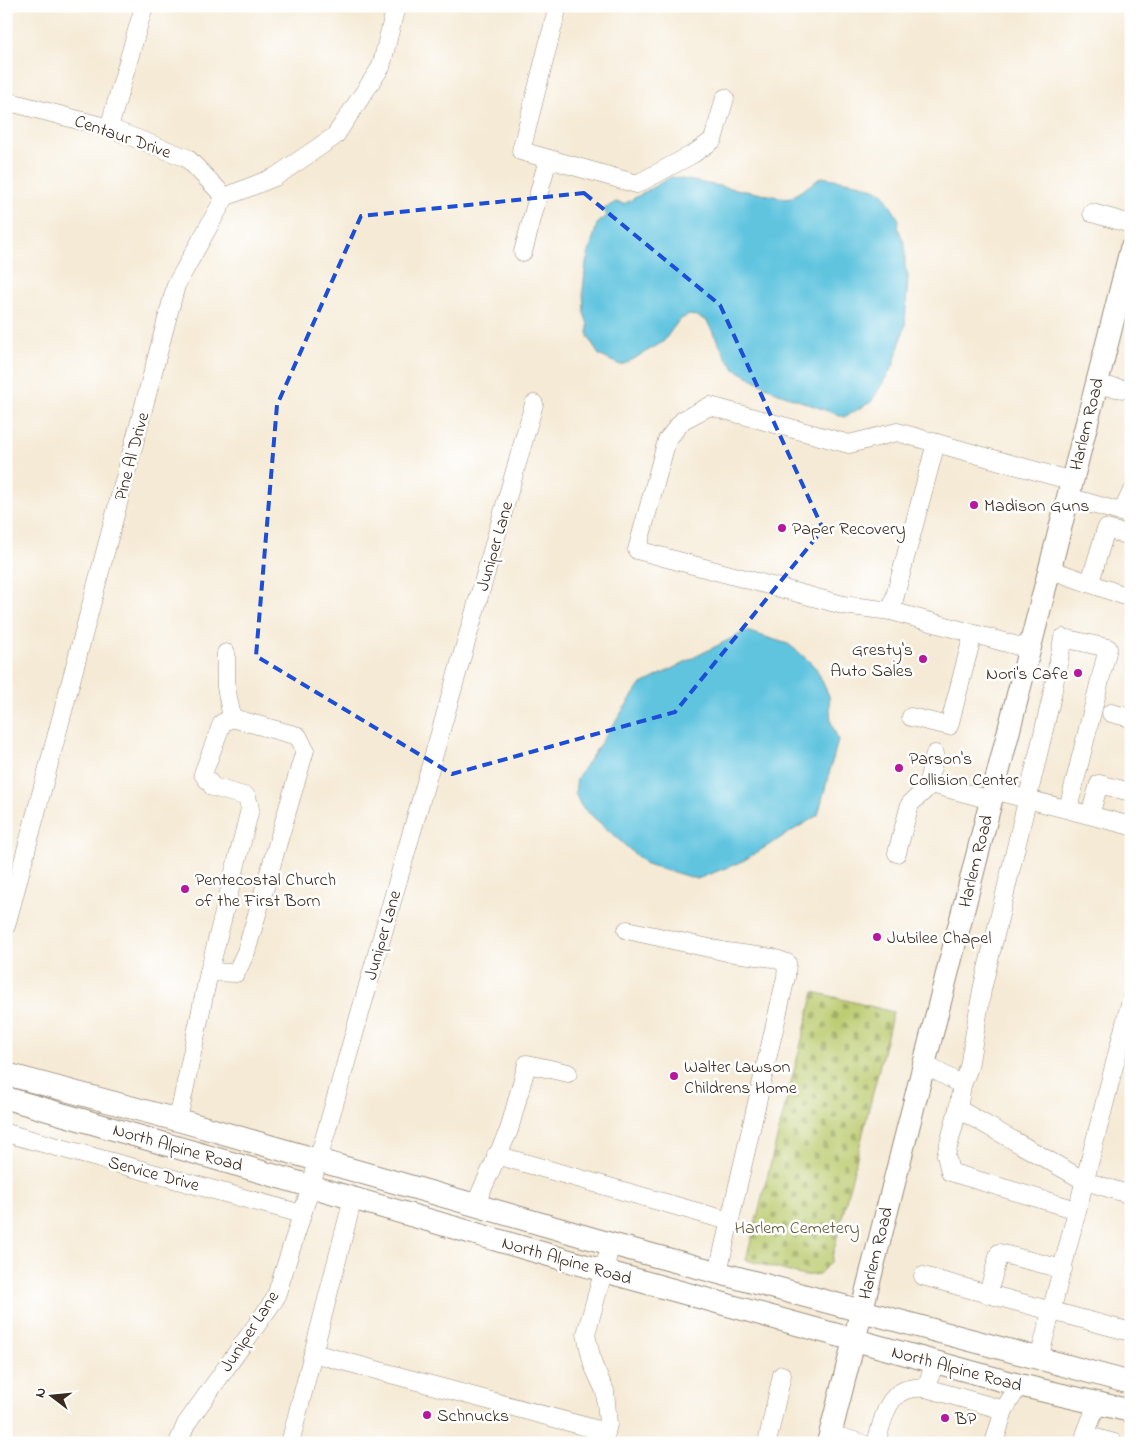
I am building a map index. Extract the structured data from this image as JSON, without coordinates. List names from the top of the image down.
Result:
{
  "streets": {
    "main road": ["Harlem Road", "North Alpine Road"],
    "street": [
      "Centaur Drive",
      "Pine Al Drive",
      "Juniper Lane",
      "Service Drive"
    ]
  },
  "crossings": [
    ["Centaur Drive", "Pine Al Drive"],
    ["Harlem Road", "North Alpine Road"],
    ["Juniper Lane", "North Alpine Road"],
    ["Juniper Lane", "Service Drive"]
  ],
  "parks": ["Harlem Cemetery"],
  "places": [
    "Madison Guns",
    "Paper Recovery",
    "Gresty's Auto Sales",
    "Nori's Cafe",
    "Parson's Collision Center",
    "Pentecostal Church of the First Born",
    "Jubilee Chapel",
    "Walter Lawson Childrens Home",
    "Schnucks",
    "BP"
  ],
  "north": "left"
}
